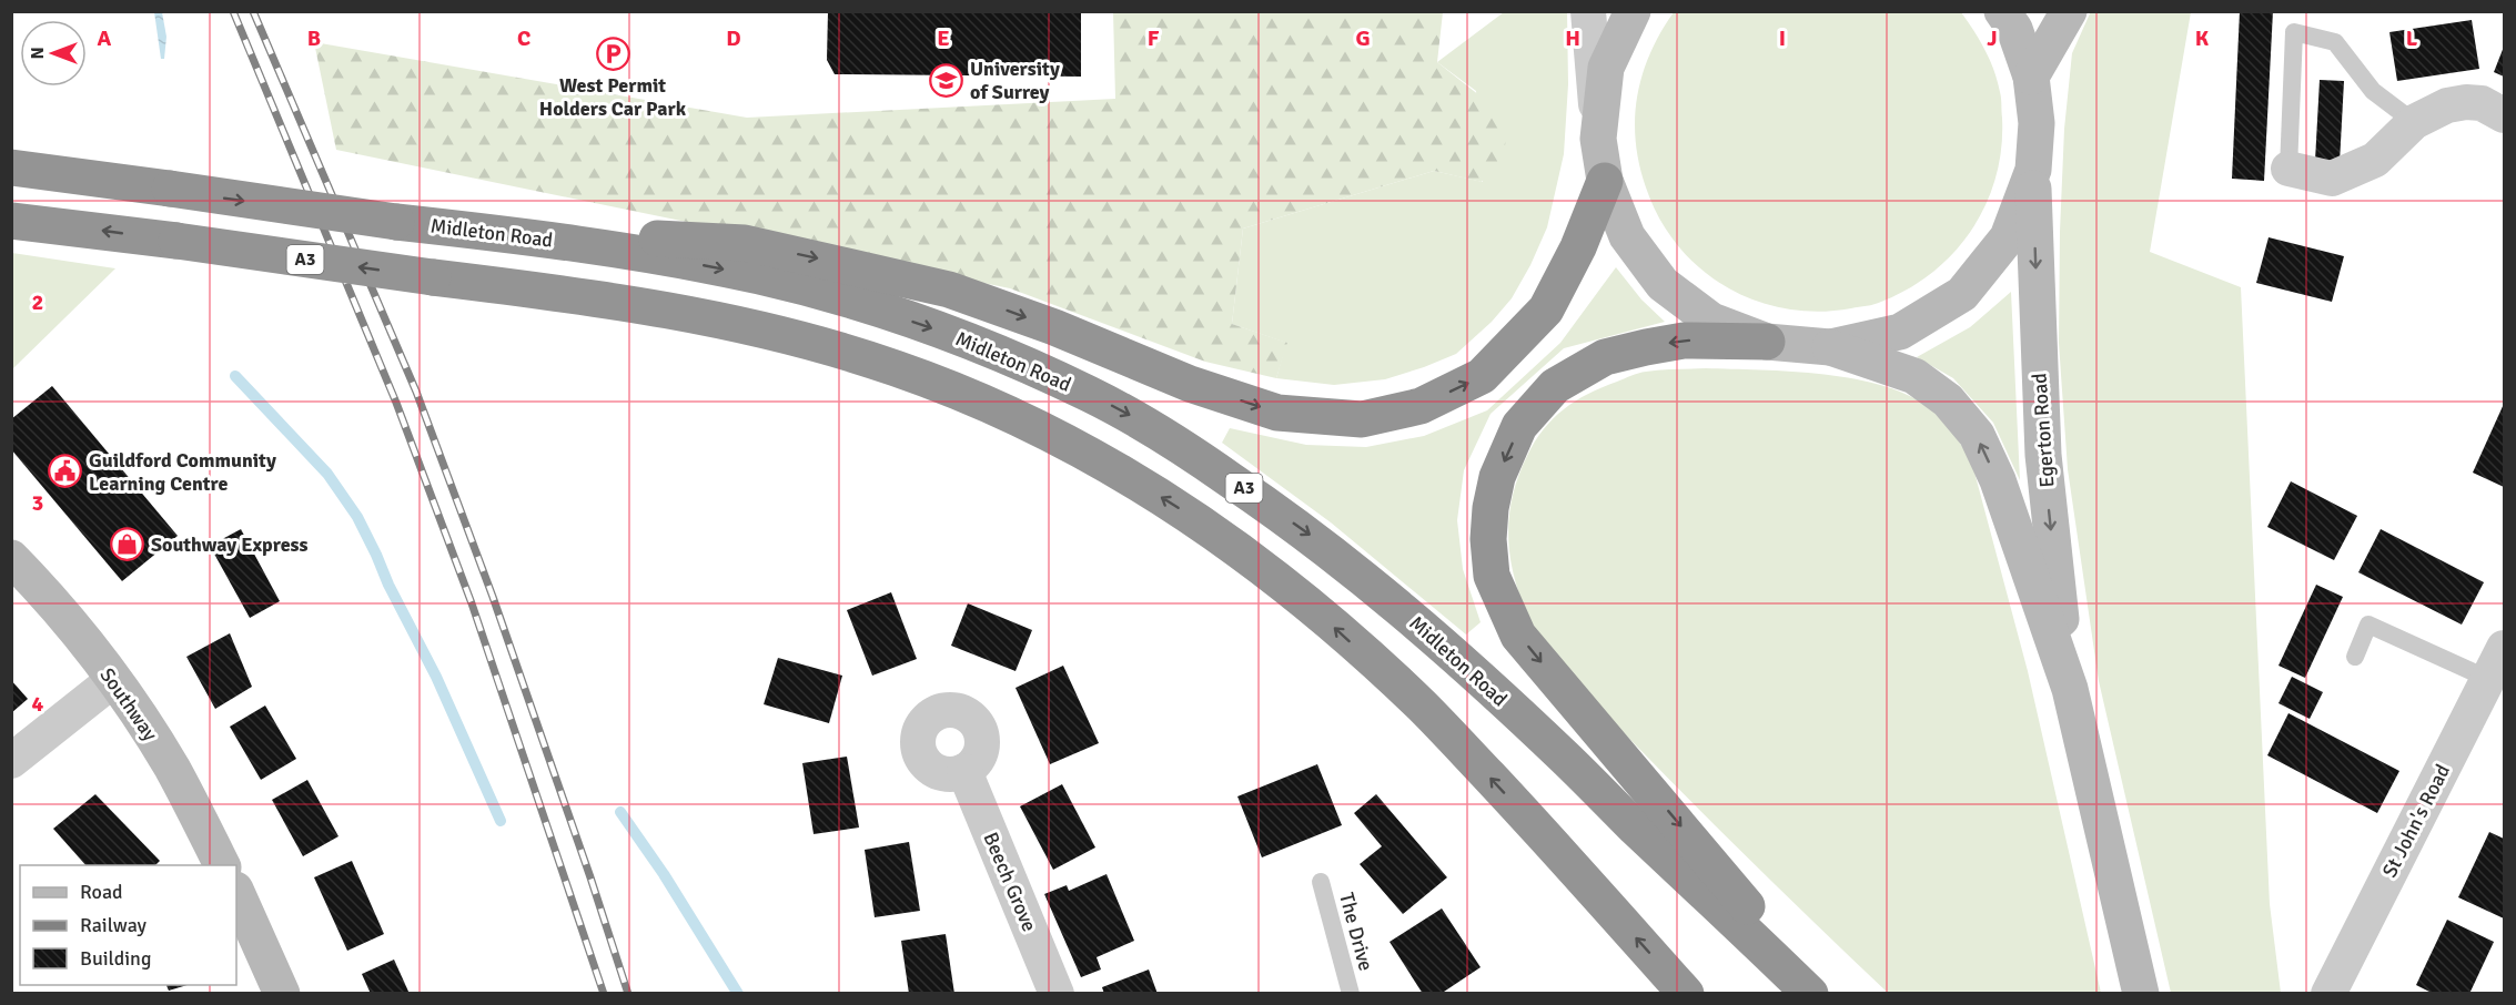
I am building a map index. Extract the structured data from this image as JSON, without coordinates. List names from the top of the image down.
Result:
{
  "streets": {
    "highway": ["Midleton Road", "A3"],
    "street": [
      "Egerton Road",
      "Southway",
      "St John's Road",
      "Beech Grove"
    ],
    "lane": ["The Drive"]
  },
  "places": {
    "parking": ["West Permit Holders Car Park"],
    "school or university": ["University of Surrey"],
    "public building": ["Guildford Community Learning Centre"],
    "shop": ["Southway Express"]
  },
  "legend": ["Road", "Railway", "Building"],
  "north": "left",
  "grid": {
    "columns": [
      "A",
      "B",
      "C",
      "D",
      "E",
      "F",
      "G",
      "H",
      "I",
      "J",
      "K",
      "L"
    ],
    "rows": ["2", "3", "4"]
  }
}
